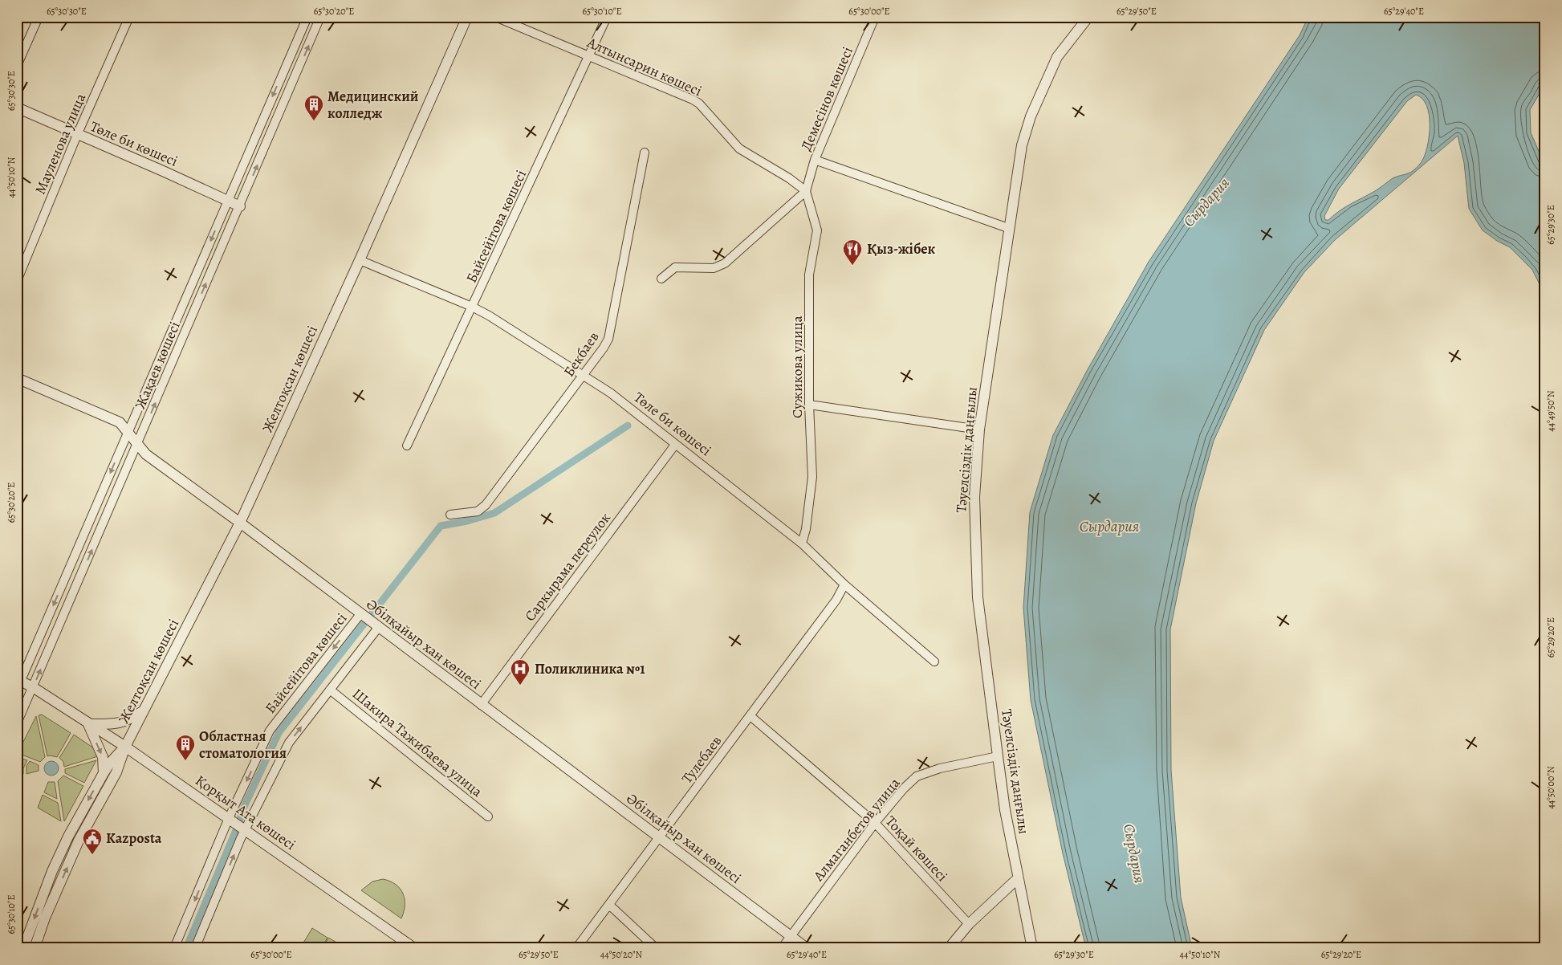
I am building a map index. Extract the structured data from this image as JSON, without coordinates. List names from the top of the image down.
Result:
{
  "streets": {
    "street": [
      "Алтынсарин көшесі",
      "Демесінов көшесі",
      "Мауленова улица",
      "Төле би көшесі",
      "Байсейітова көшесі",
      "Бекбаев",
      "Жақаев көшесі",
      "Сужикова улица",
      "Желтоқсан көшесі",
      "Тәуелсіздік даңғылы",
      "Саркырама переулок",
      "Әбілқайыр хан көшесі",
      "Шакира Тажибаева улица",
      "Тулебаев",
      "Қорқыт Ата көшесі",
      "Алмаганбетов улица",
      "Тоқай көшесі"
    ]
  },
  "crossings": [
    ["Алтынсарин көшесі", "Демесінов көшесі"],
    ["Алтынсарин көшесі", "Байсейітова көшесі"],
    ["Алтынсарин көшесі", "Сужикова улица"],
    ["Демесінов көшесі", "Сужикова улица"],
    ["Мауленова улица", "Төле би көшесі"],
    ["Төле би көшесі", "Байсейітова көшесі"],
    ["Төле би көшесі", "Бекбаев"],
    ["Төле би көшесі", "Жақаев көшесі"],
    ["Төле би көшесі", "Сужикова улица"],
    ["Төле би көшесі", "Желтоқсан көшесі"],
    ["Төле би көшесі", "Саркырама переулок"],
    ["Төле би көшесі", "Тулебаев"],
    ["Байсейітова көшесі", "Әбілқайыр хан көшесі"],
    ["Байсейітова көшесі", "Қорқыт Ата көшесі"],
    ["Жақаев көшесі", "Әбілқайыр хан көшесі"],
    ["Жақаев көшесі", "Қорқыт Ата көшесі"],
    ["Желтоқсан көшесі", "Әбілқайыр хан көшесі"],
    ["Желтоқсан көшесі", "Қорқыт Ата көшесі"],
    ["Тәуелсіздік даңғылы", "Алмаганбетов улица"],
    ["Саркырама переулок", "Әбілқайыр хан көшесі"],
    ["Әбілқайыр хан көшесі", "Тулебаев"],
    ["Әбілқайыр хан көшесі", "Алмаганбетов улица"],
    ["Тулебаев", "Тоқай көшесі"],
    ["Алмаганбетов улица", "Тоқай көшесі"]
  ],
  "water": ["Сырдария"],
  "places": {
    "building": ["Медицинский колледж", "Областная стоматология"],
    "restaurant": ["Қыз-жібек"],
    "hospital": ["Поликлиника №1"],
    "public building": ["Kazposta"]
  },
  "coordinates": [
    "65°30'30\"E",
    "65°30'20\"E",
    "65°30'10\"E",
    "65°30'00\"E",
    "65°29'50\"E",
    "65°29'40\"E",
    "44°50'10\"N",
    "65°29'30\"E",
    "44°49'50\"N",
    "65°29'20\"E",
    "44°50'00\"N",
    "44°50'20\"N"
  ]
}
